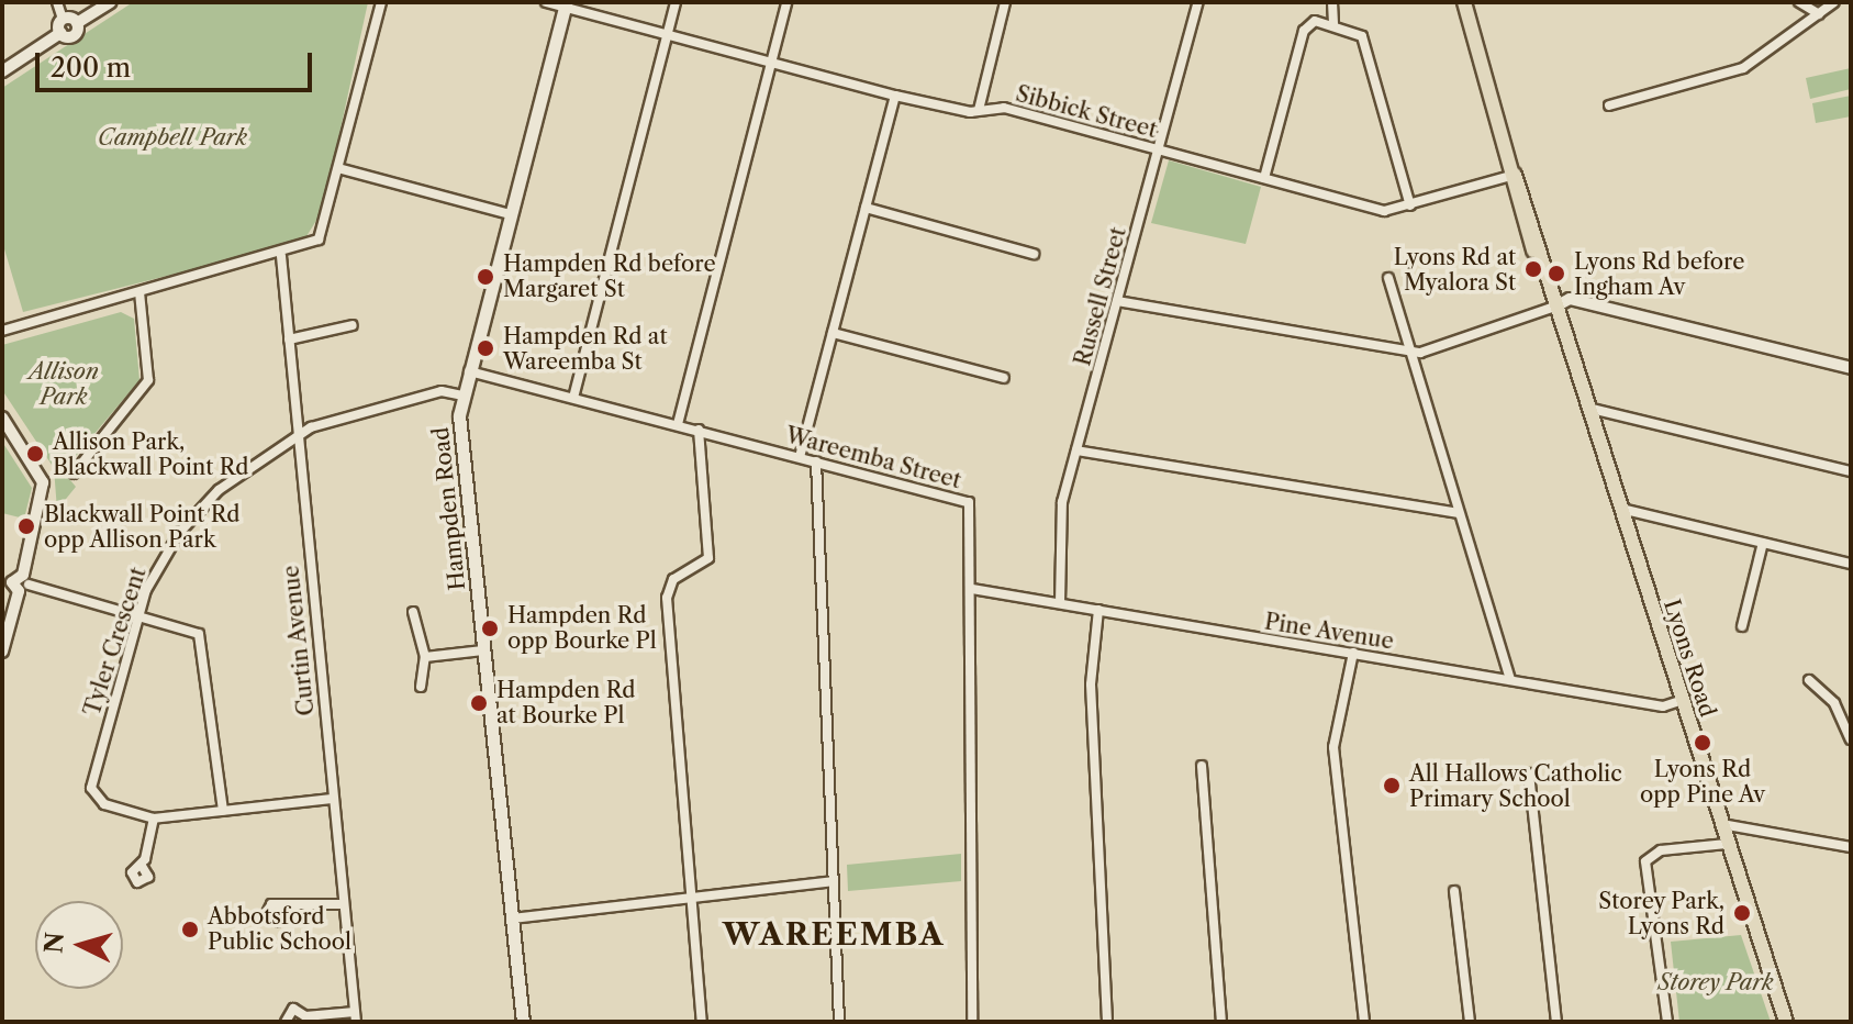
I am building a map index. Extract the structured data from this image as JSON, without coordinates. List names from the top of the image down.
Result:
{
  "streets": {
    "main road": ["Hampden Road", "Lyons Road"],
    "street": [
      "Sibbick Street",
      "Russell Street",
      "Wareemba Street",
      "Pine Avenue",
      "Curtin Avenue",
      "Tyler Crescent"
    ]
  },
  "crossings": [
    ["Sibbick Street", "Russell Street"],
    ["Sibbick Street", "Hampden Road"],
    ["Sibbick Street", "Lyons Road"],
    ["Russell Street", "Pine Avenue"],
    ["Wareemba Street", "Hampden Road"],
    ["Wareemba Street", "Pine Avenue"],
    ["Hampden Road", "Tyler Crescent"],
    ["Pine Avenue", "Lyons Road"],
    ["Curtin Avenue", "Tyler Crescent"]
  ],
  "districts": ["WAREEMBA"],
  "parks": ["Campbell Park", "Allison Park", "Storey Park"],
  "places": [
    "Lyons Rd at Myalora St",
    "Lyons Rd before Ingham Av",
    "Hampden Rd before Margaret St",
    "Hampden Rd at Wareemba St",
    "Allison Park, Blackwall Point Rd",
    "Blackwall Point Rd opp Allison Park",
    "Hampden Rd opp Bourke Pl",
    "Hampden Rd at Bourke Pl",
    "Lyons Rd opp Pine Av",
    "All Hallows Catholic Primary School",
    "Storey Park, Lyons Rd",
    "Abbotsford Public School"
  ],
  "scale_bar": "200 m",
  "north": "left"
}
